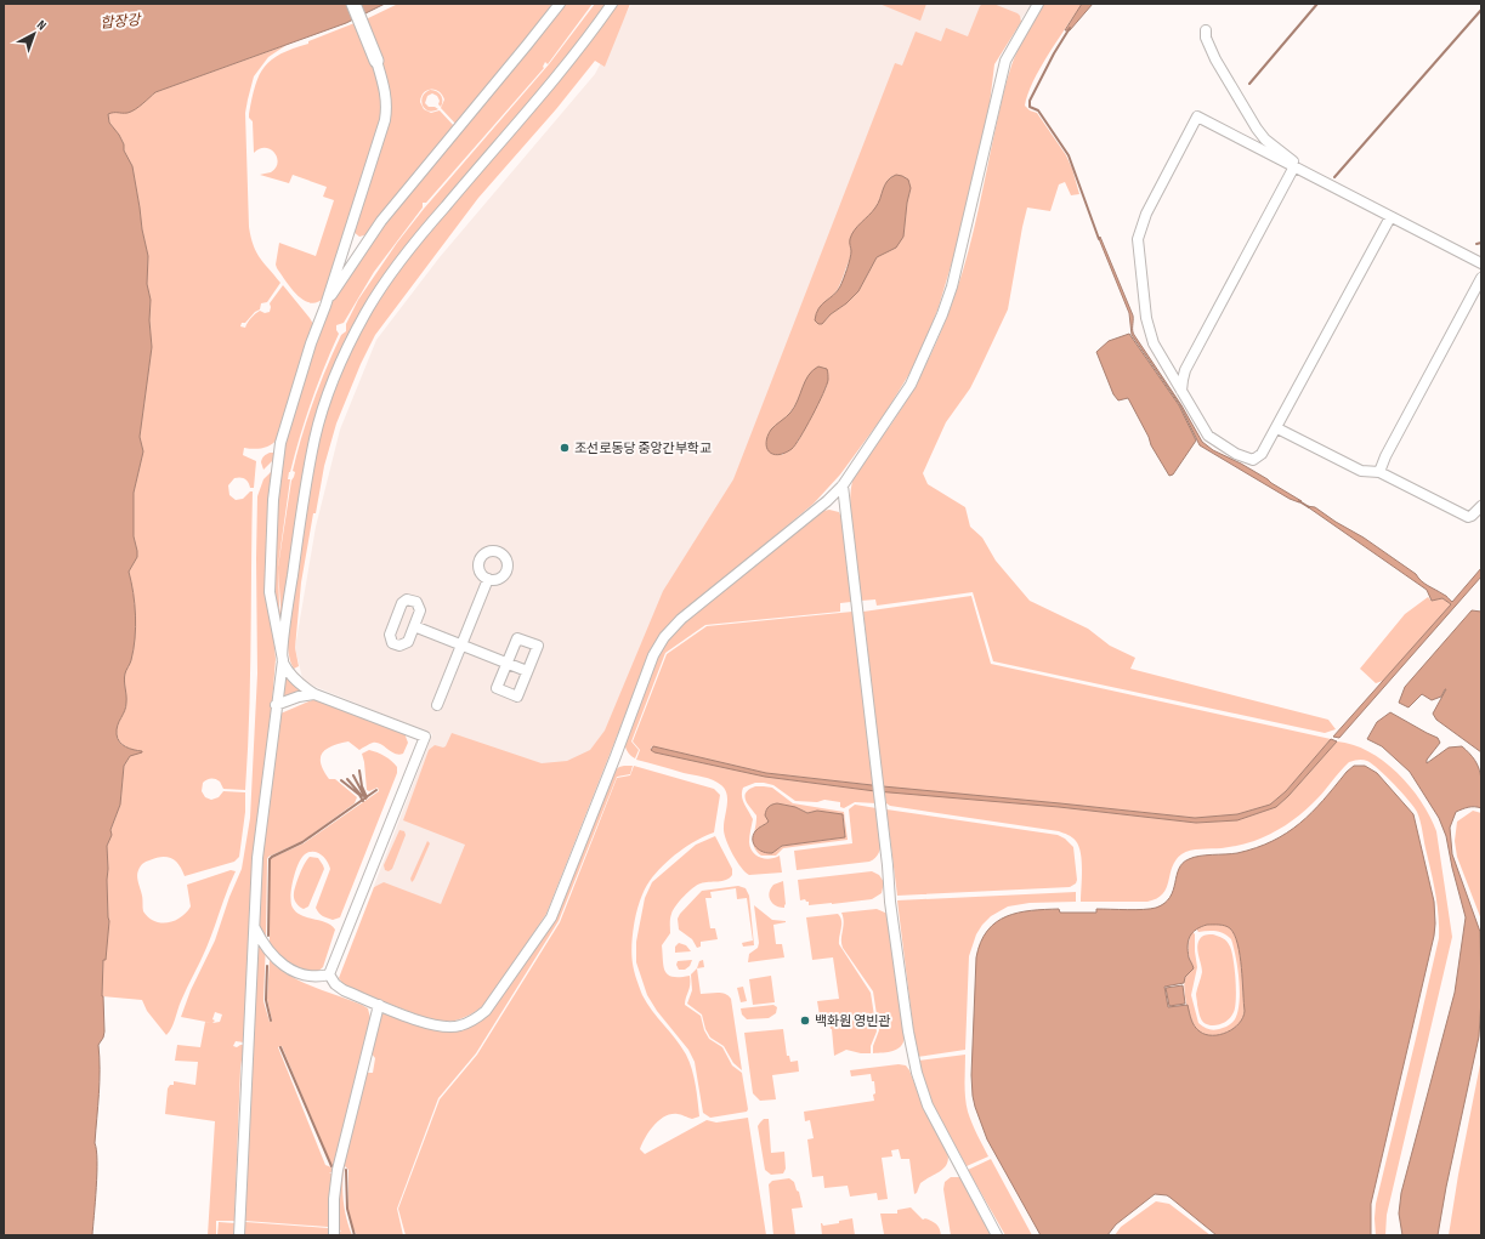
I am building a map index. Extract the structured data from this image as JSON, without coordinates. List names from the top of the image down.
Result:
{
  "water": ["합장강"],
  "places": ["조선로동당 중앙간부학교", "백화원 영빈관"],
  "north": "top right"
}
